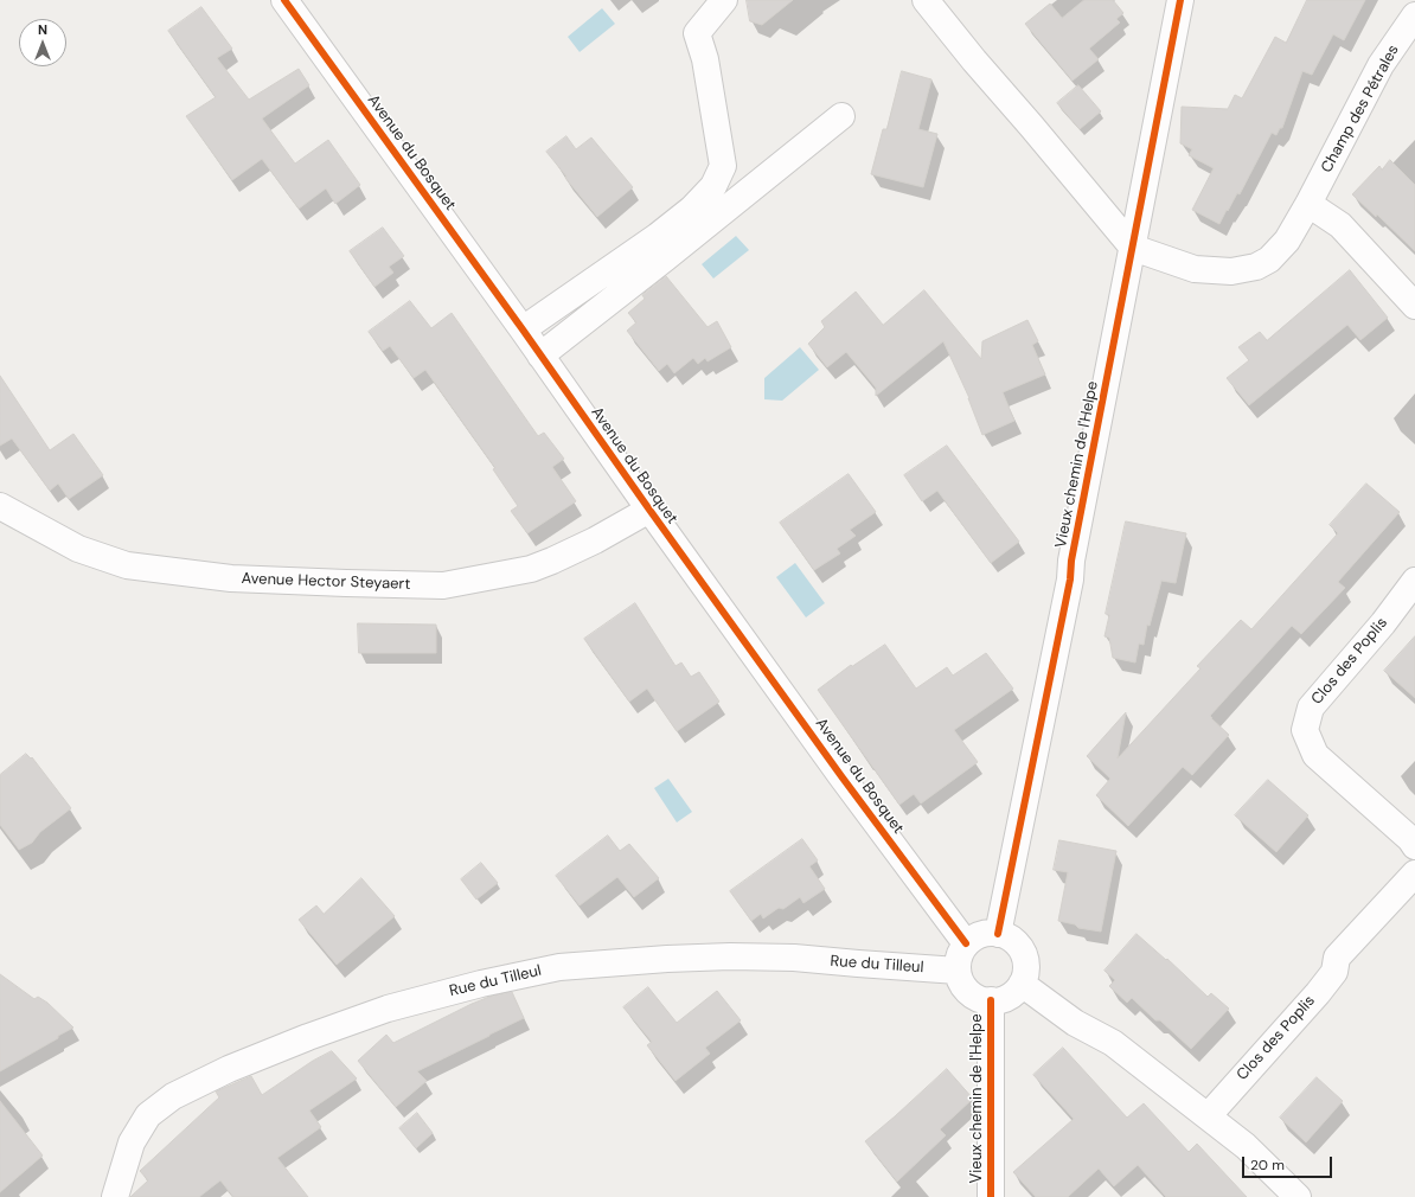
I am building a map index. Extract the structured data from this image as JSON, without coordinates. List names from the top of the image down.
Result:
{
  "streets": {
    "street": [
      "Champ des Pétrales",
      "Avenue du Bosquet",
      "Vieux chemin de l'Helpe",
      "Avenue Hector Steyaert",
      "Clos des Poplis",
      "Rue du Tilleul"
    ]
  },
  "crossings": [
    ["Champ des Pétrales", "Vieux chemin de l'Helpe"],
    ["Avenue du Bosquet", "Vieux chemin de l'Helpe"],
    ["Avenue du Bosquet", "Avenue Hector Steyaert"],
    ["Avenue du Bosquet", "Rue du Tilleul"],
    ["Vieux chemin de l'Helpe", "Rue du Tilleul"]
  ],
  "scale_bar": "20 m",
  "north": "top"
}
